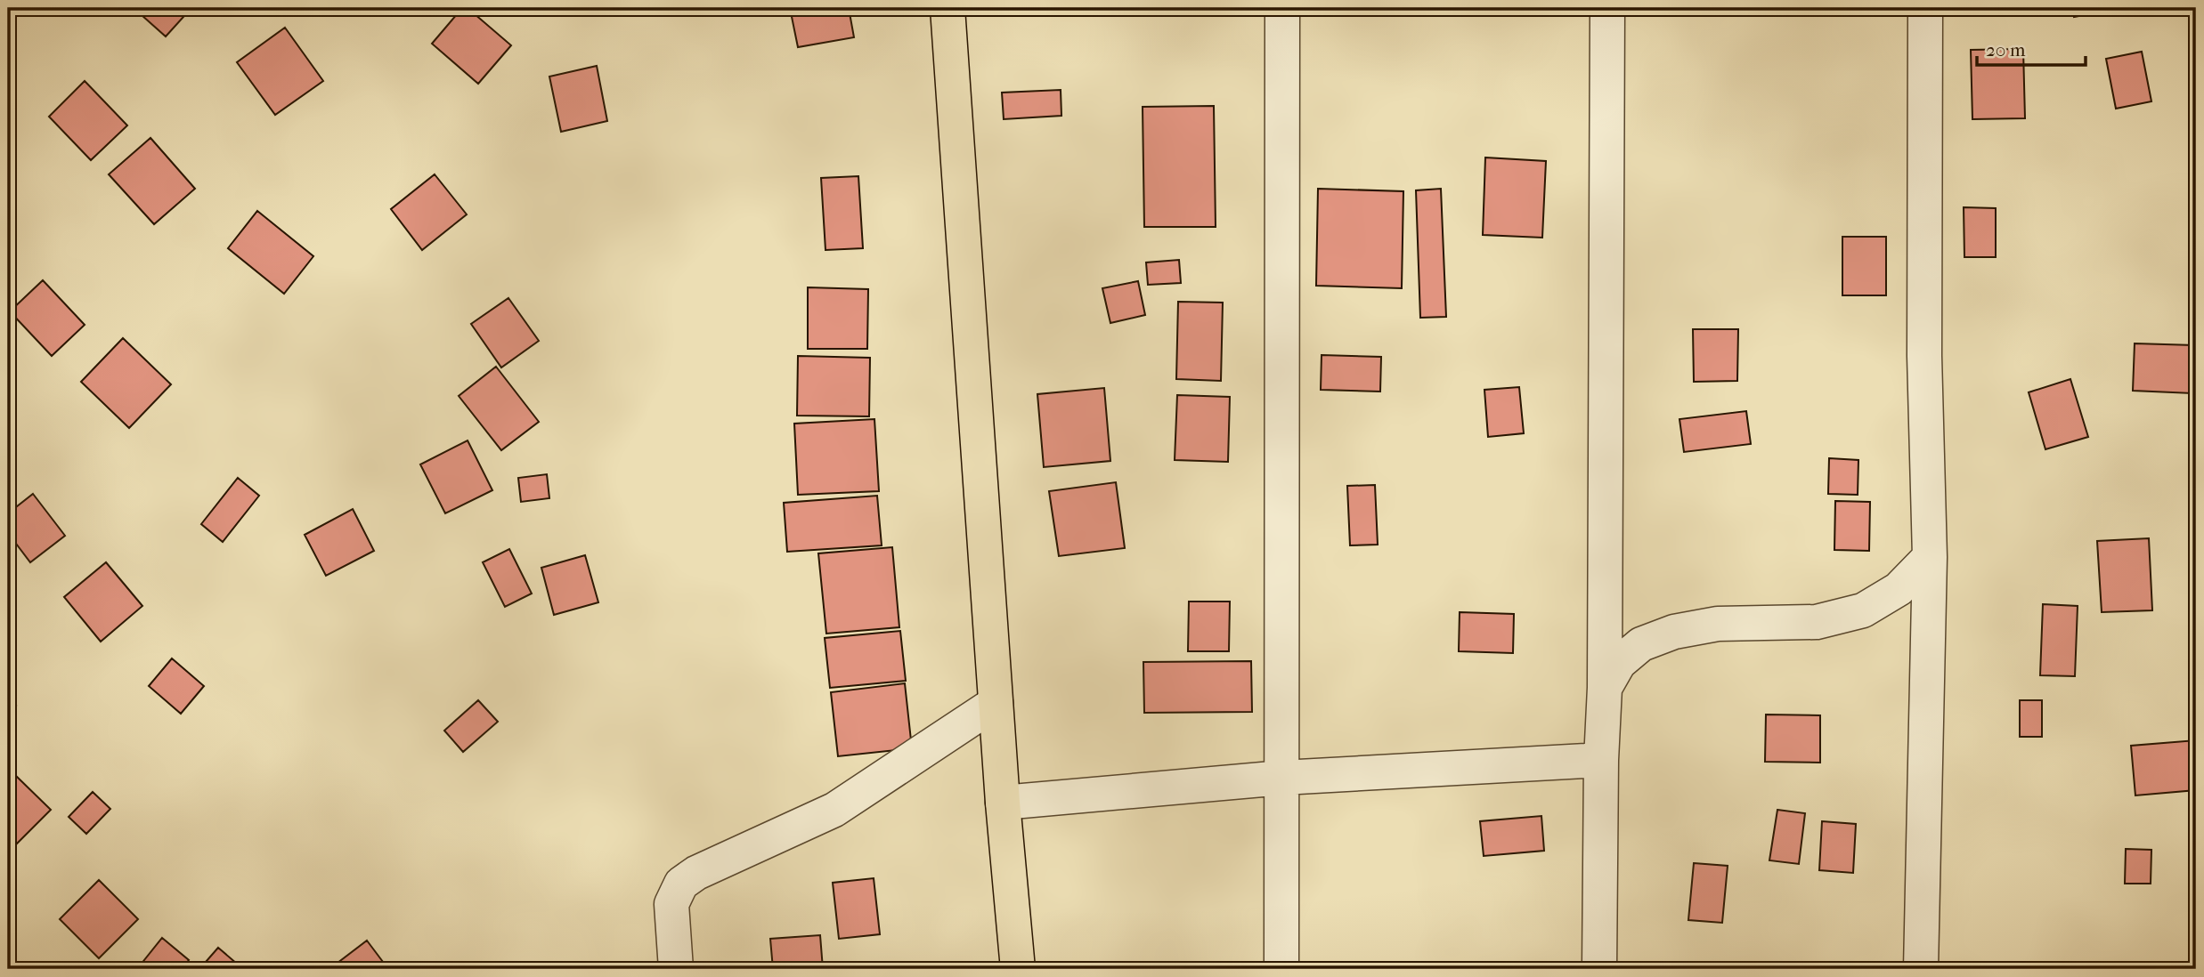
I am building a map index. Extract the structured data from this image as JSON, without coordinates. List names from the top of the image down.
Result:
{
  "scale_bar": "20 m"
}
